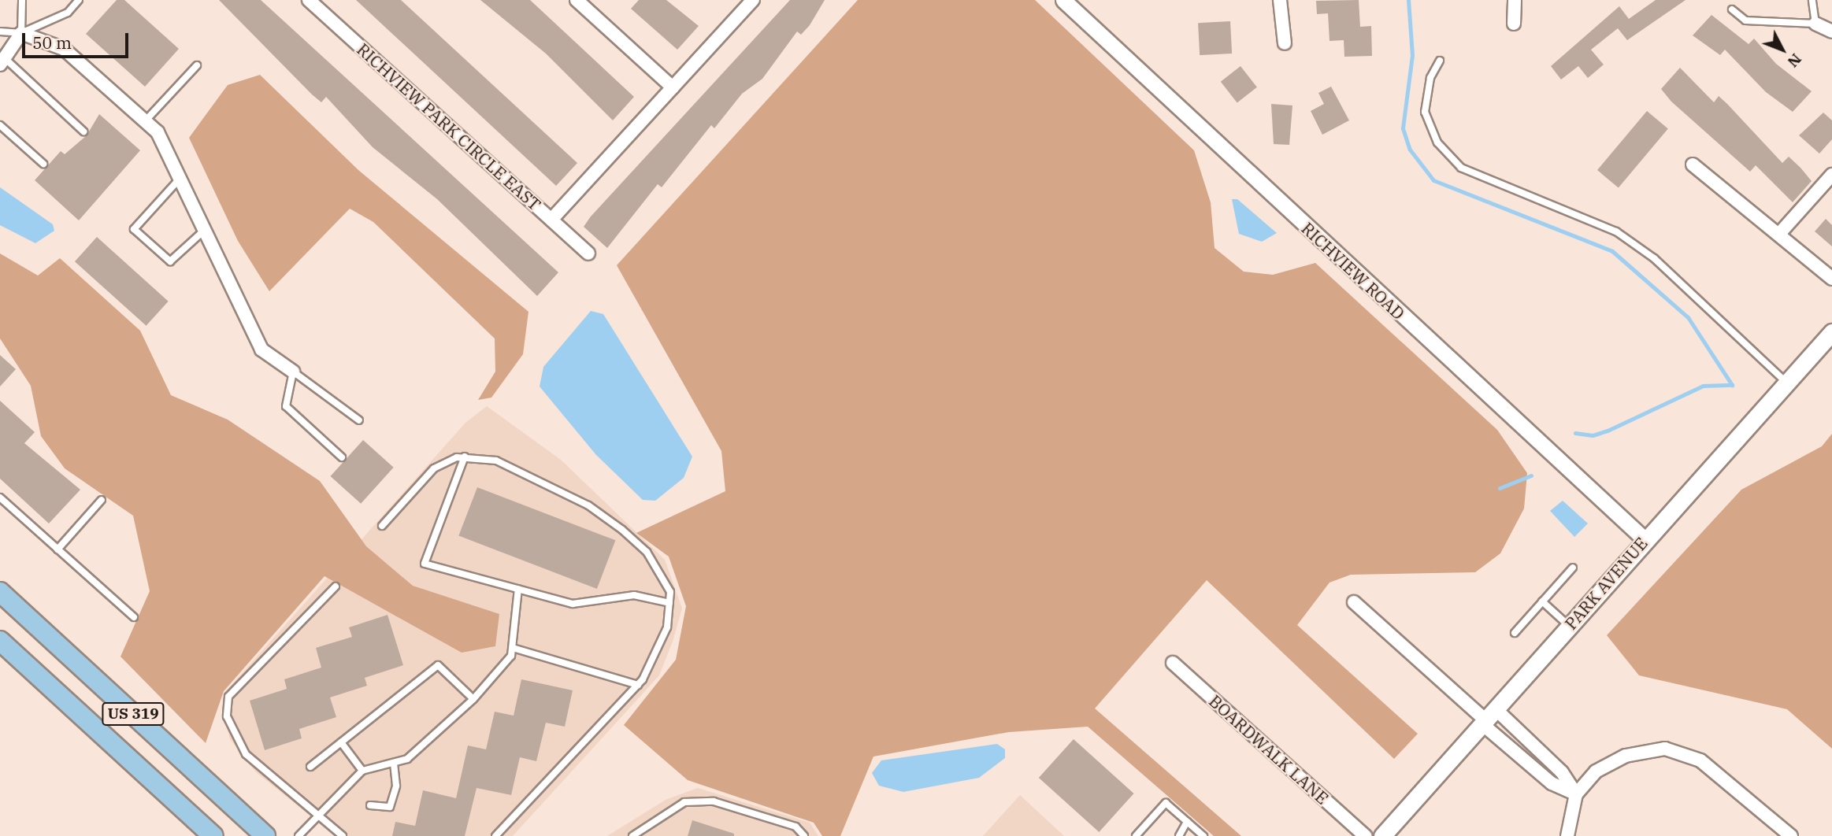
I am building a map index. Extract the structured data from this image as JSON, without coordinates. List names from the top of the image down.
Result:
{
  "streets": {
    "main road": ["PARK AVENUE", "US 319"],
    "street": ["RICHVIEW PARK CIRCLE EAST", "RICHVIEW ROAD", "BOARDWALK LANE"]
  },
  "crossings": [
    ["RICHVIEW ROAD", "PARK AVENUE"]
  ],
  "scale_bar": "50 m",
  "north": "bottom right"
}
